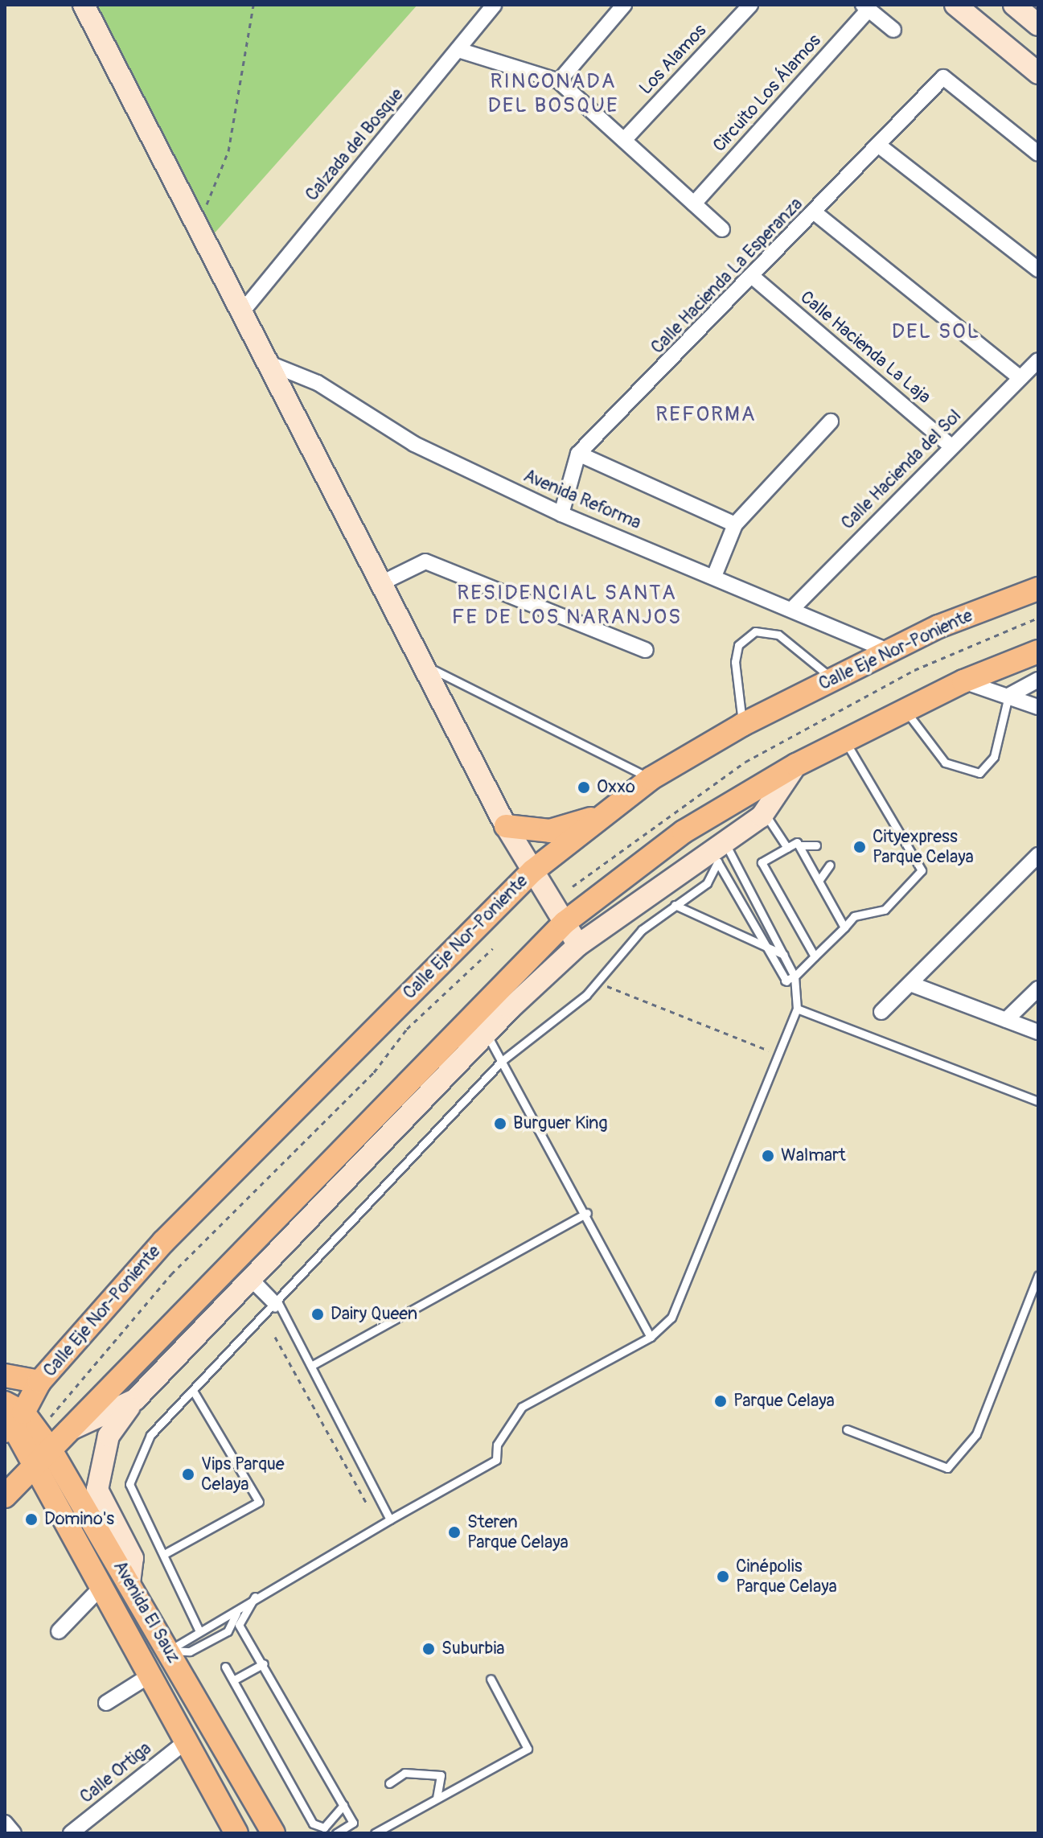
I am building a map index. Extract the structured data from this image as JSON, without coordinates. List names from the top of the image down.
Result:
{
  "streets": {
    "main road": ["Calle Eje Nor-Poniente", "Avenida El Sauz"],
    "street": [
      "Los Alamos",
      "Circuito Los Álamos",
      "Calzada del Bosque",
      "Calle Hacienda La Esperanza",
      "Calle Hacienda La Laja",
      "Calle Hacienda del Sol",
      "Avenida Reforma",
      "Calle Ortiga"
    ]
  },
  "crossings": [
    ["Calle Hacienda La Esperanza", "Calle Hacienda La Laja"],
    ["Calle Hacienda La Esperanza", "Avenida Reforma"],
    ["Calle Hacienda La Laja", "Calle Hacienda del Sol"],
    ["Calle Hacienda del Sol", "Avenida Reforma"],
    ["Avenida Reforma", "Calle Eje Nor-Poniente"],
    ["Calle Eje Nor-Poniente", "Avenida El Sauz"],
    ["Avenida El Sauz", "Calle Ortiga"]
  ],
  "districts": [
    "RINCONADA DEL BOSQUE",
    "DEL SOL",
    "REFORMA",
    "RESIDENCIAL SANTA FE DE LOS NARANJOS"
  ],
  "places": [
    "Oxxo",
    "Cityexpress Parque Celaya",
    "Burguer King",
    "Walmart",
    "Dairy Queen",
    "Parque Celaya",
    "Vips Parque Celaya",
    "Domino's",
    "Steren Parque Celaya",
    "Cinépolis Parque Celaya",
    "Suburbia"
  ]
}
